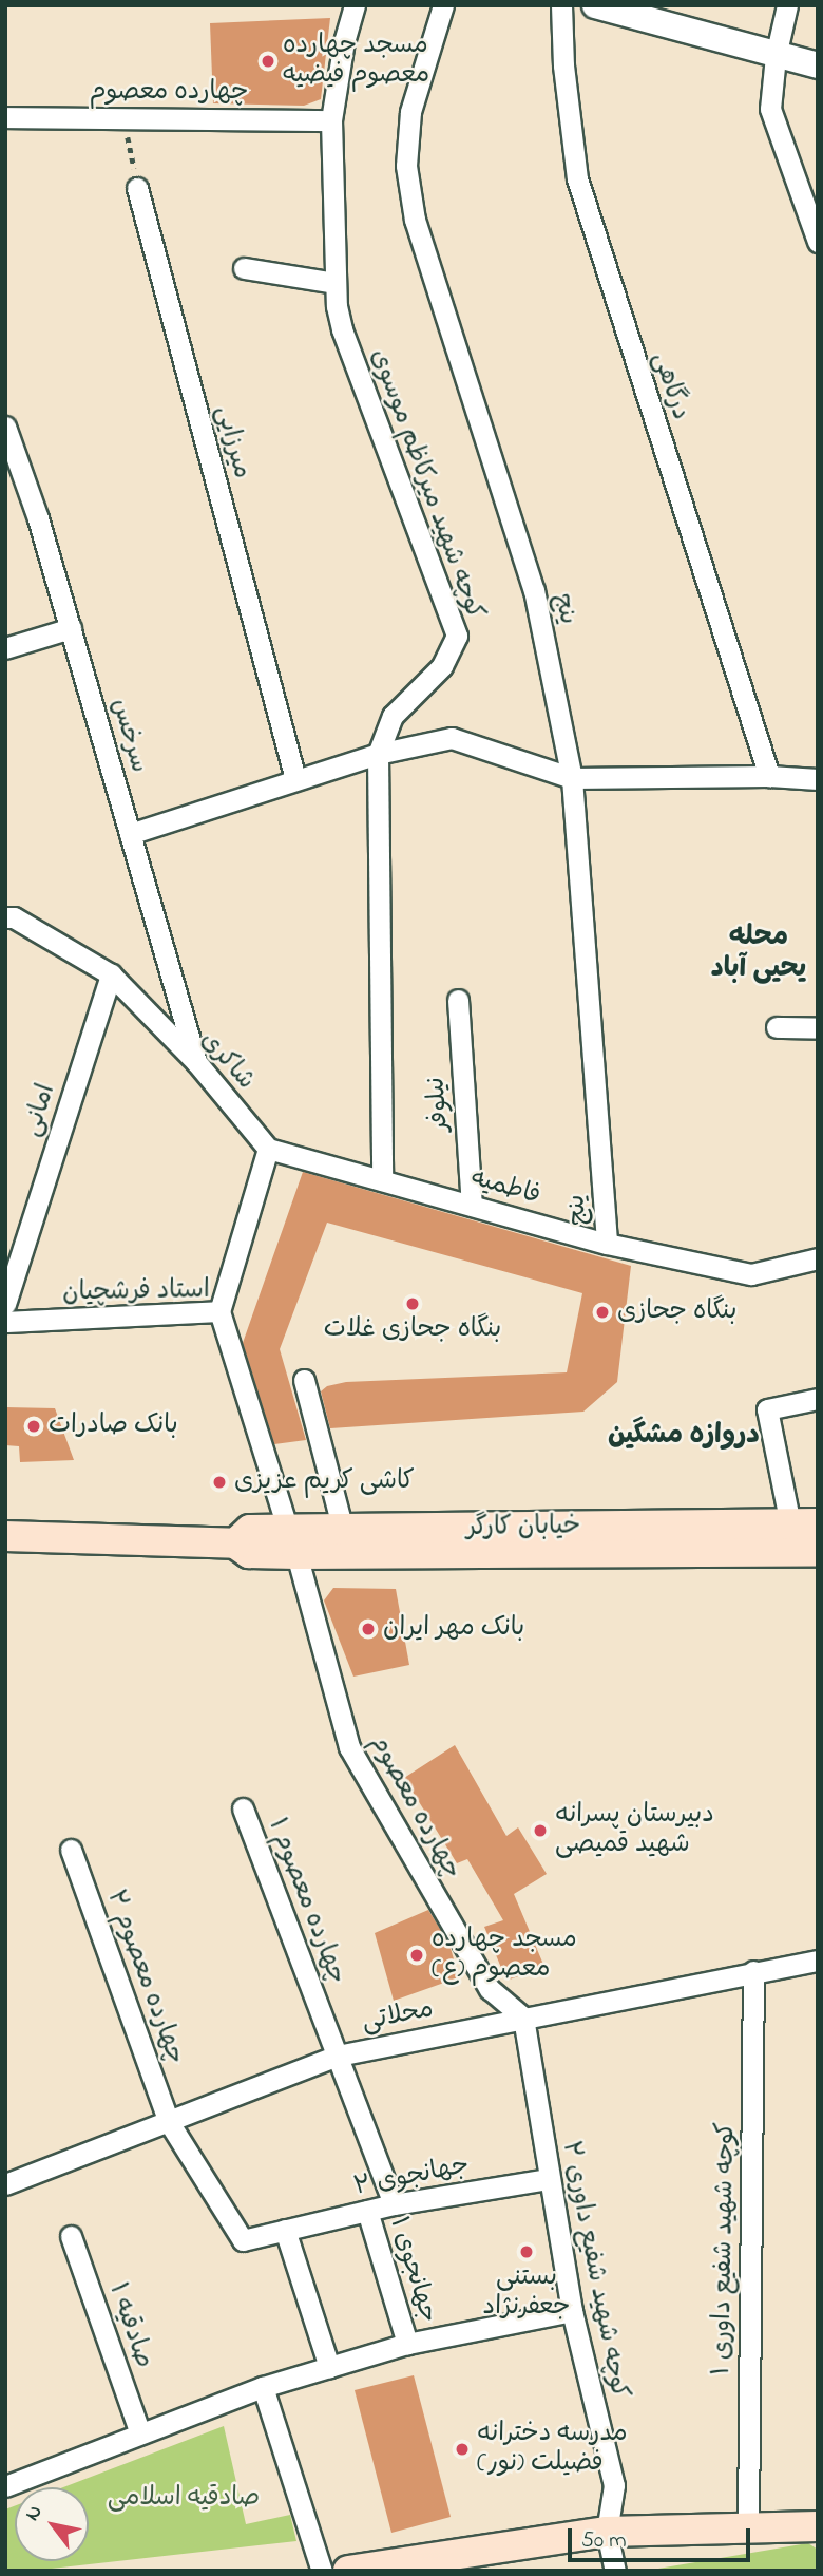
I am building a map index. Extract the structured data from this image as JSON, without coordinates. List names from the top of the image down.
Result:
{
  "streets": {
    "main road": ["خیابان کارگر"],
    "street": [
      "چهارده معصوم",
      "درگاهی",
      "میرزایی",
      "کوچه شهید میرکاظم موسوی",
      "ینج",
      "سرخس",
      "شاکری",
      "نیلوفر",
      "امانی",
      "فاطمیه",
      "استاد فرشچیان",
      "چهارده معصوم ۱",
      "چهارده معصوم ۲",
      "محلاتی",
      "جهانجوی ۲",
      "کوچه شهید شفیع داوری ۱",
      "جهانجوی ۱",
      "کوچه شهید شفیع داوری ۲",
      "صادقیه ۱"
    ]
  },
  "crossings": [
    ["چهارده معصوم", "کوچه شهید میرکاظم موسوی"],
    ["چهارده معصوم", "استاد فرشچیان"],
    ["چهارده معصوم", "خیابان کارگر"],
    ["چهارده معصوم", "محلاتی"],
    ["چهارده معصوم", "کوچه شهید شفیع داوری ۲"],
    ["کوچه شهید میرکاظم موسوی", "فاطمیه"],
    ["ینج", "فاطمیه"],
    ["سرخس", "شاکری"],
    ["شاکری", "امانی"],
    ["شاکری", "فاطمیه"],
    ["نیلوفر", "فاطمیه"],
    ["استاد فرشچیان", "خیابان کارگر"],
    ["چهارده معصوم ۱", "محلاتی"],
    ["چهارده معصوم ۱", "جهانجوی ۱"],
    ["چهارده معصوم ۲", "محلاتی"],
    ["چهارده معصوم ۲", "جهانجوی ۲"],
    ["محلاتی", "جهانجوی ۲"],
    ["محلاتی", "کوچه شهید شفیع داوری ۱"],
    ["محلاتی", "جهانجوی ۱"],
    ["محلاتی", "کوچه شهید شفیع داوری ۲"],
    ["جهانجوی ۲", "جهانجوی ۱"],
    ["جهانجوی ۲", "کوچه شهید شفیع داوری ۲"]
  ],
  "districts": ["محله یحیی آباد", "دروازه مشگین"],
  "parks": ["صادقیه اسلامی"],
  "places": [
    "مسجد چهارده معصوم فیضیه",
    "بنگاه جحازی غلات",
    "بنگاه جحازی",
    "بانک صادرات",
    "کاشی کریم عزیزی",
    "بانک مهر ایران",
    "دبیرستان پسرانه شهید قمیصی",
    "مسجد چهارده معصوم (ع)",
    "بستنی جعفرنژاد",
    "مدرسه دخترانه فضیلت (نور)"
  ],
  "scale_bar": "50 m",
  "north": "top left"
}
